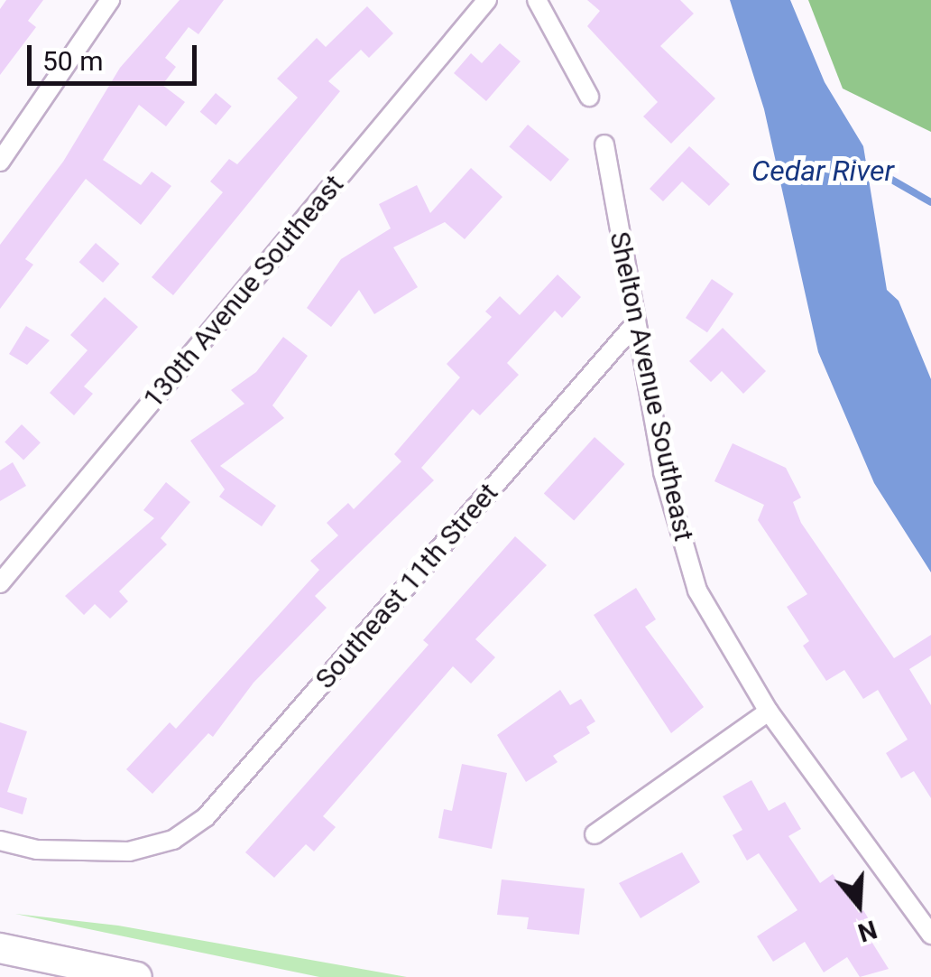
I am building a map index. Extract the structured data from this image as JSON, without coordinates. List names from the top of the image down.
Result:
{
  "streets": {
    "street": ["130th Avenue Southeast", "Shelton Avenue Southeast", "Southeast 11th Street"]
  },
  "crossings": [
    ["Shelton Avenue Southeast", "Southeast 11th Street"]
  ],
  "water": ["Cedar River"],
  "scale_bar": "50 m",
  "north": "bottom"
}
